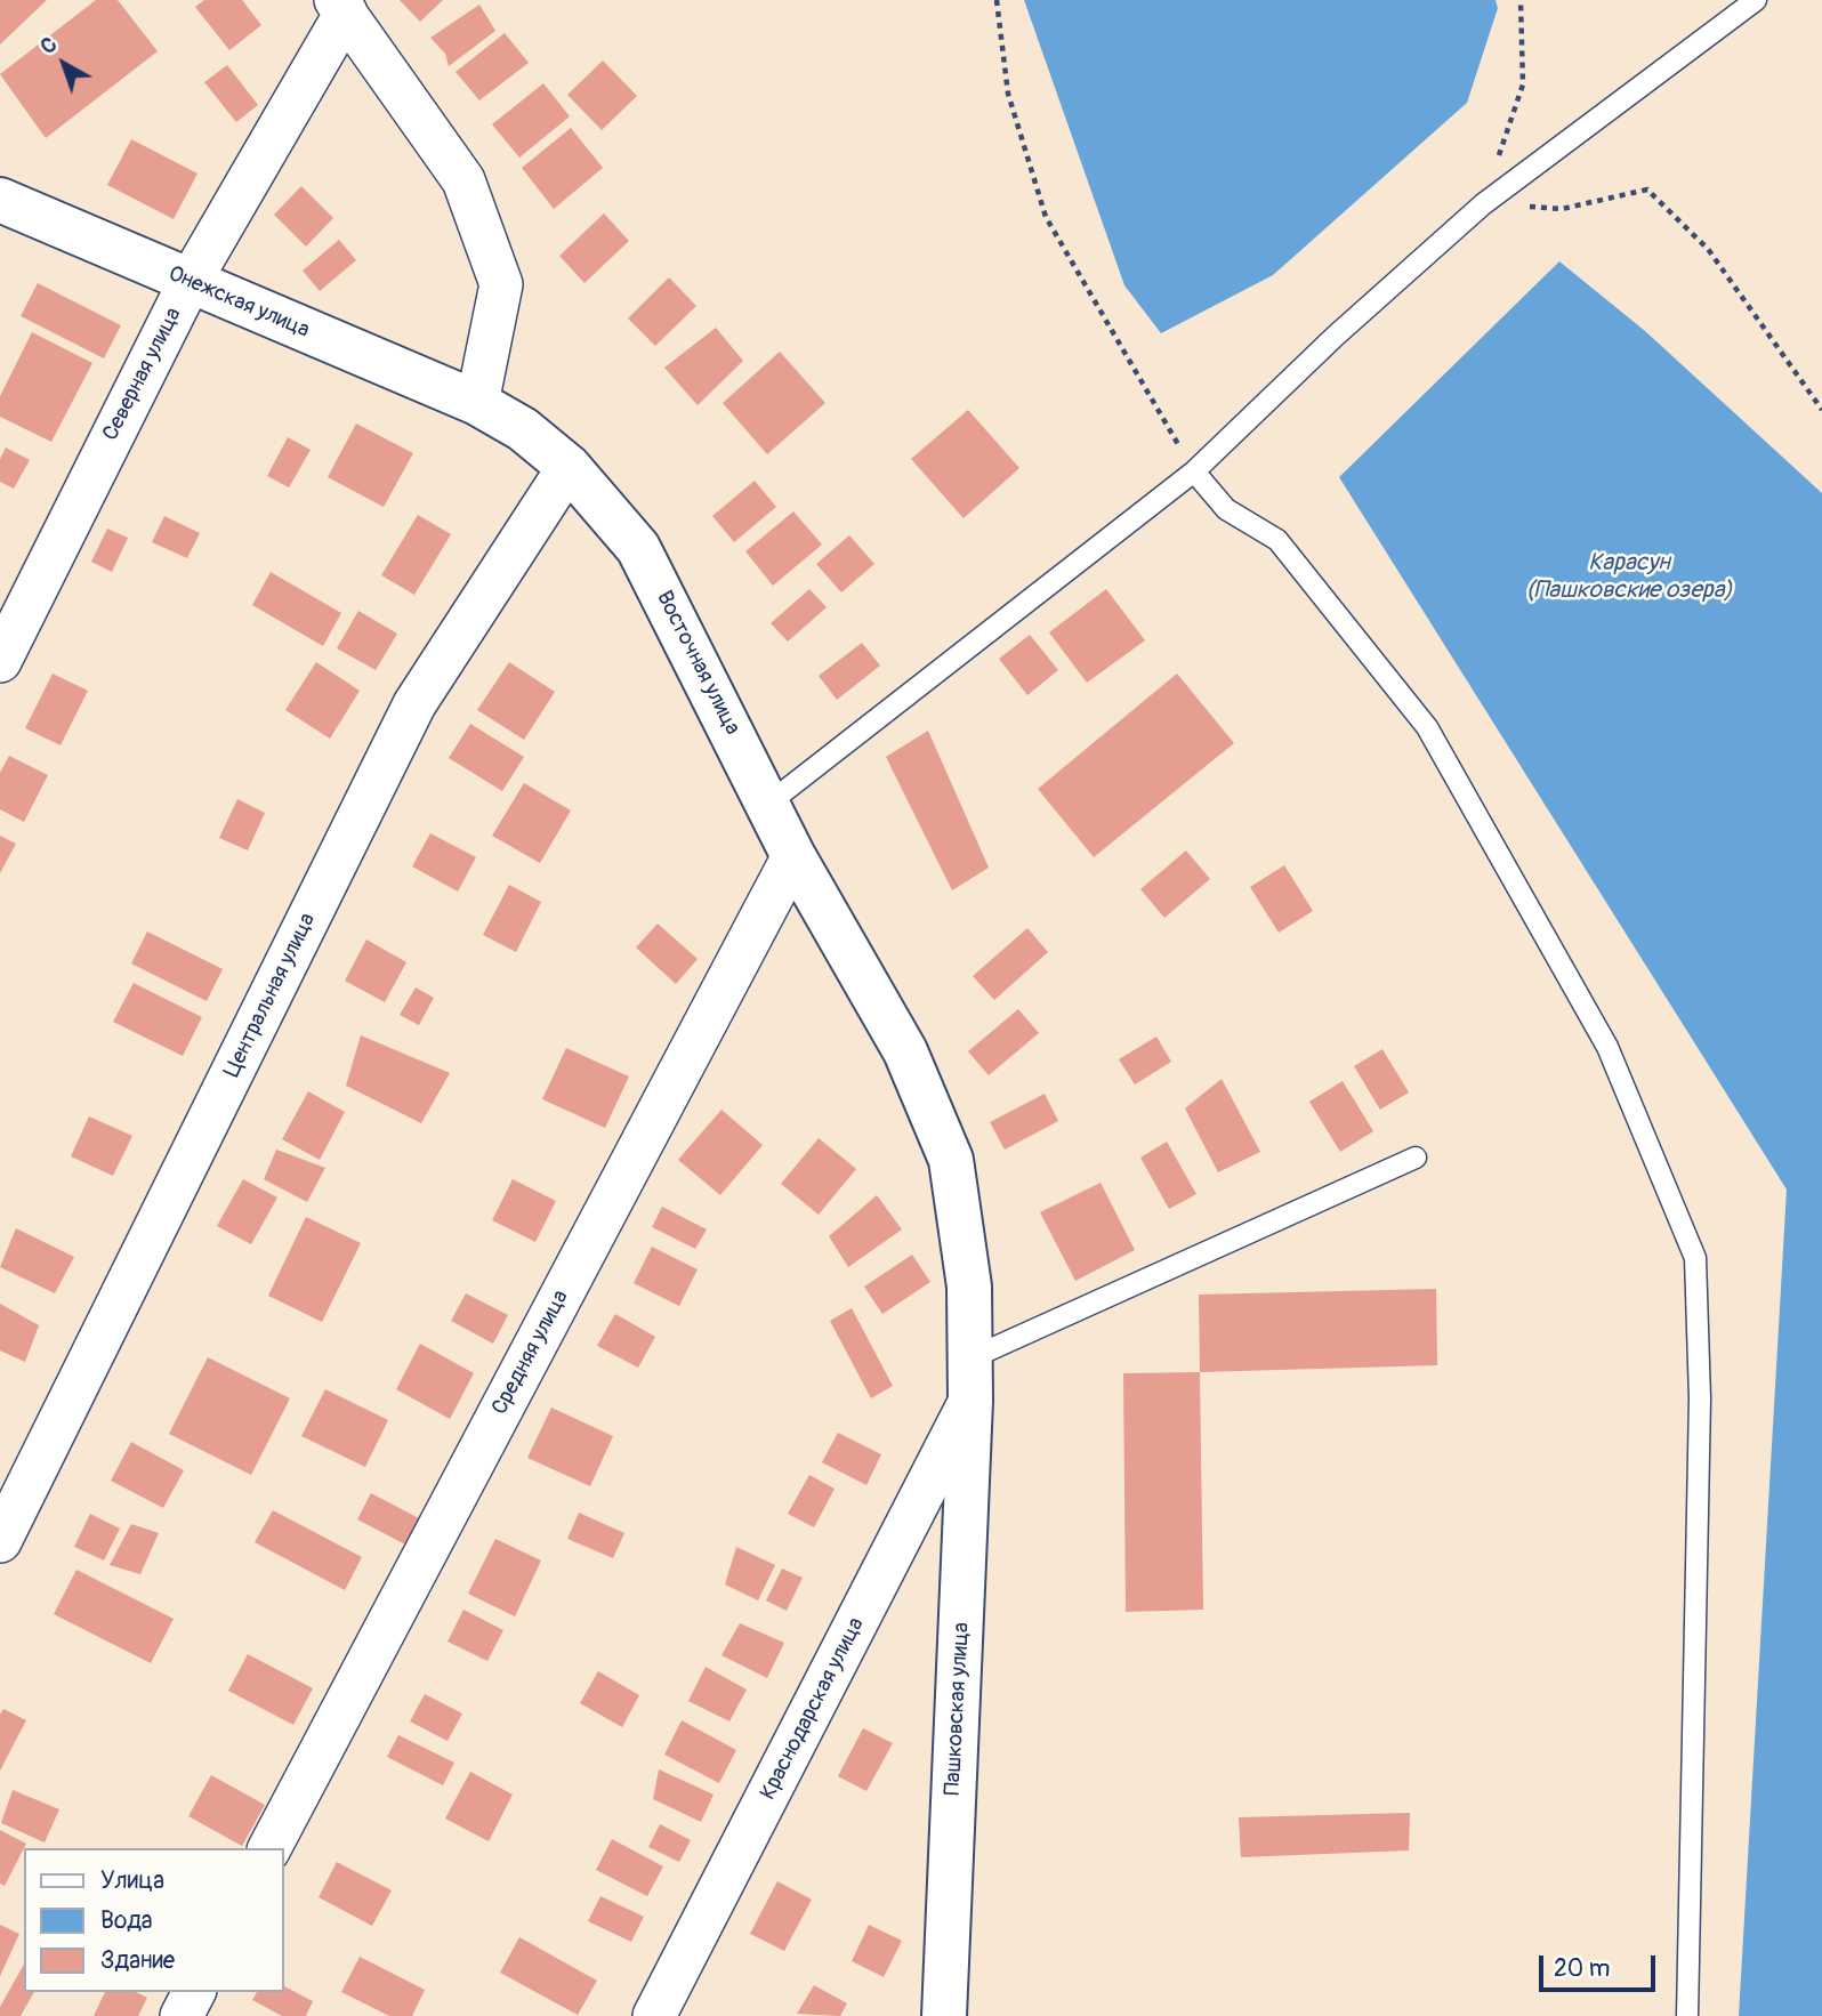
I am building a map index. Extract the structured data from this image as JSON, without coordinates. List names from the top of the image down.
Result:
{
  "streets": {
    "street": [
      "Онежская улица",
      "Северная улица",
      "Восточная улица",
      "Центральная улица",
      "Средняя улица",
      "Краснодарская улица",
      "Пашковская улица"
    ]
  },
  "crossings": [
    ["Онежская улица", "Северная улица"],
    ["Онежская улица", "Восточная улица"],
    ["Восточная улица", "Центральная улица"],
    ["Восточная улица", "Средняя улица"],
    ["Восточная улица", "Краснодарская улица"],
    ["Восточная улица", "Пашковская улица"],
    ["Краснодарская улица", "Пашковская улица"]
  ],
  "water": ["Карасун (Пашковские озера)"],
  "legend": ["Улица", "Вода", "Здание"],
  "scale_bar": "20 m",
  "north": "top left"
}
